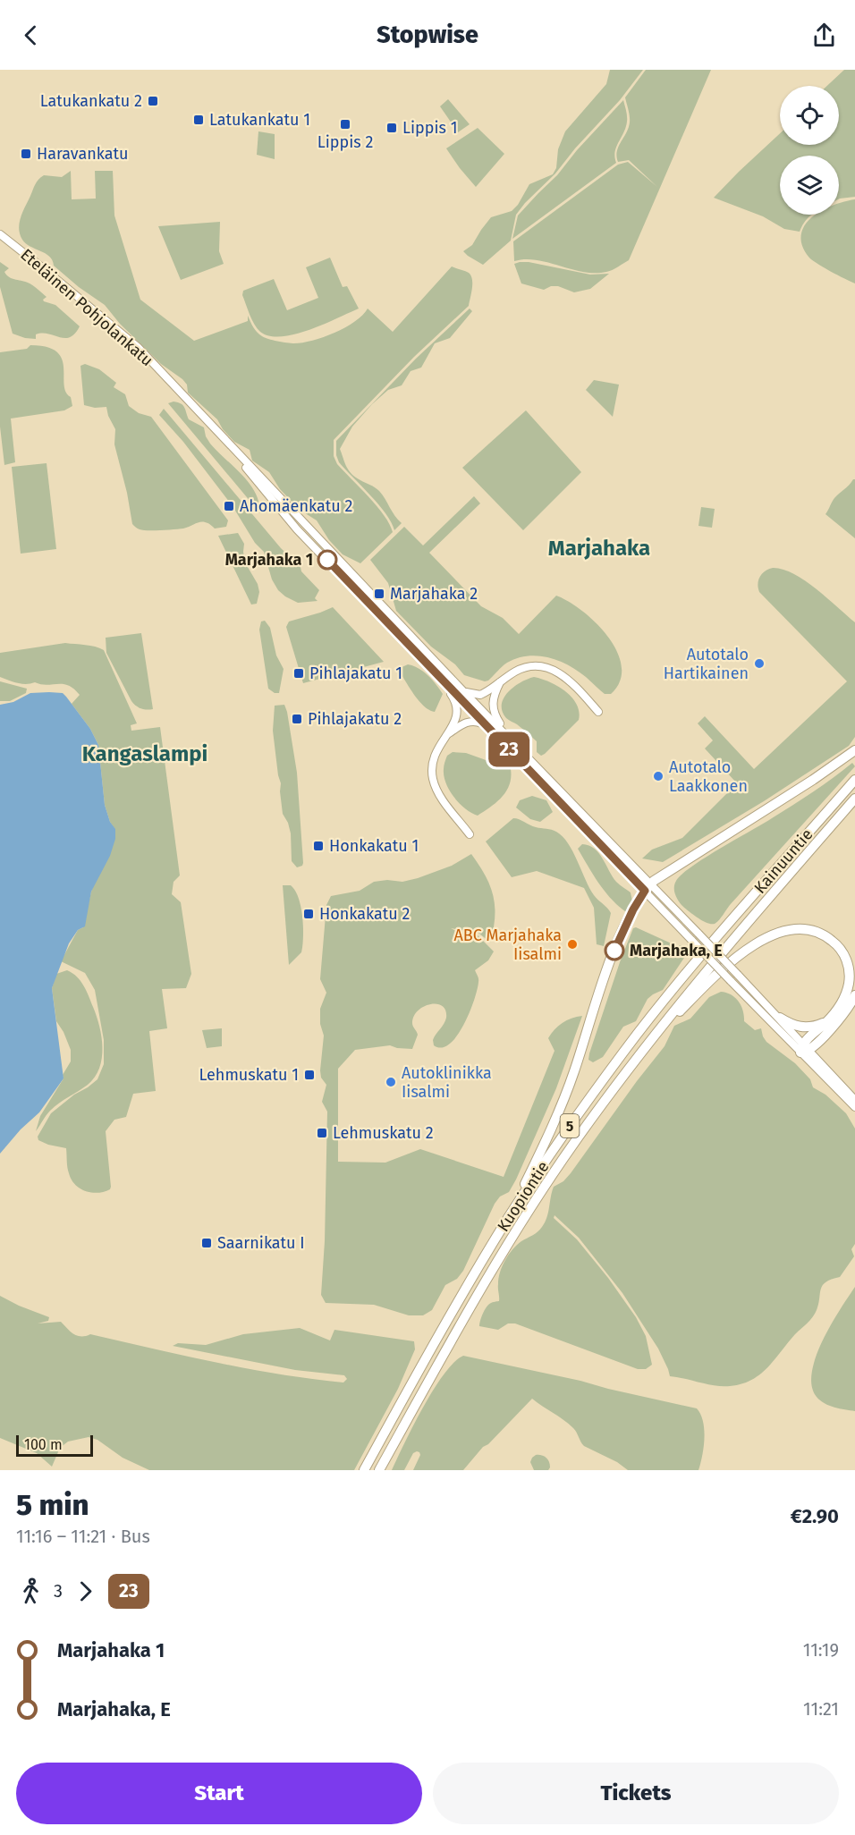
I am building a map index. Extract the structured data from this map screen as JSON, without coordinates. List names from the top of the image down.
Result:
{
  "streets": {
    "highway": ["Kainuuntie", "5", "Kuopiontie"],
    "main road": ["Eteläinen Pohjolankatu"]
  },
  "crossings": [
    ["Kainuuntie", "Kuopiontie"]
  ],
  "districts": ["Marjahaka", "Kangaslampi"],
  "places": {
    "transit": [
      "Latukankatu 2",
      "Latukankatu 1",
      "Lippis 2",
      "Lippis 1",
      "Haravankatu",
      "Ahomäenkatu 2",
      "Marjahaka 2",
      "Pihlajakatu 1",
      "Pihlajakatu 2",
      "Honkakatu 1",
      "Honkakatu 2",
      "Lehmuskatu 1",
      "Lehmuskatu 2",
      "Saarnikatu I"
    ],
    "other": [
      "Marjahaka 1",
      "Autotalo Hartikainen",
      "Autotalo Laakkonen",
      "ABC Marjahaka Iisalmi",
      "Marjahaka, E",
      "Autoklinikka Iisalmi"
    ]
  },
  "lines": ["bus line 23"],
  "scale_bar": "100 m",
  "page": {
    "header": "Stopwise",
    "on_map": "23",
    "scale": "100 m",
    "heading": ["5 min", "11:16 – 11:21 · Bus", "€2.90"],
    "legs": ["3", "23"],
    "list": [
      {
        "name": "Marjahaka 1",
        "value": "11:19"
      },
      {
        "name": "Marjahaka, E",
        "value": "11:21"
      }
    ],
    "buttons": ["Start", "Tickets"]
  }
}
